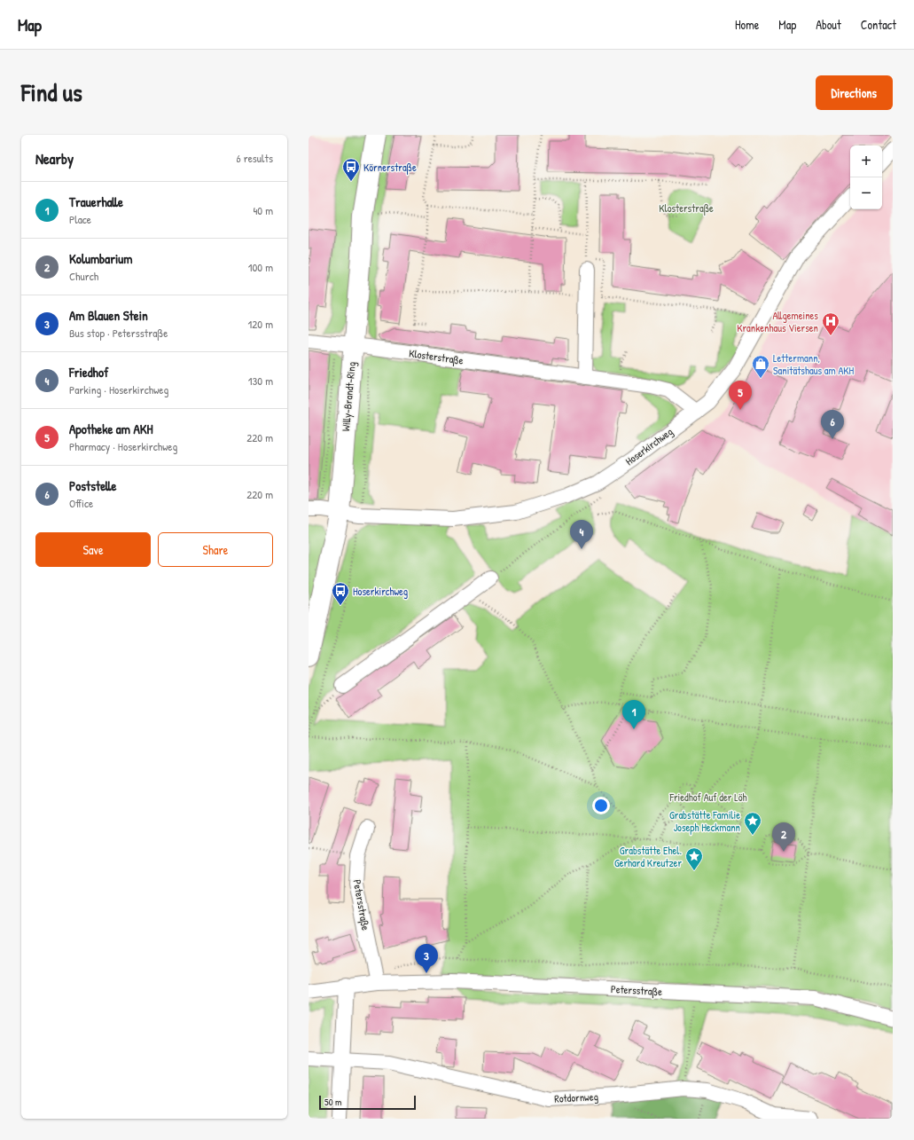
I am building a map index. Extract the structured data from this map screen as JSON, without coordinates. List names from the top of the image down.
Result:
{
  "streets": {
    "main road": ["Willy-Brandt-Ring"],
    "street": [
      "Klosterstraße",
      "Hoserkirchweg",
      "Petersstraße",
      "Rotdornweg"
    ]
  },
  "crossings": [
    ["Klosterstraße", "Willy-Brandt-Ring"],
    ["Klosterstraße", "Hoserkirchweg"],
    ["Willy-Brandt-Ring", "Hoserkirchweg"]
  ],
  "parks": ["Klosterstraße", "Friedhof Auf der Löh"],
  "places": {
    "bus stop": ["Körnerstraße", "Hoserkirchweg"],
    "hospital": ["Allgemeines Krankenhaus Viersen"],
    "shop": ["Lettermann, Sanitätshaus am AKH"],
    "place": ["Grabstätte Familie Joseph Heckmann", "Grabstätte Ehel. Gerhard Kreutzer"]
  },
  "scale_bar": "50 m",
  "page": {
    "header": "Map",
    "nav": [
      "Home",
      "Map",
      "About",
      "Contact"
    ],
    "title": "Find us",
    "buttons": [
      "Directions",
      ["Save", "Share"]
    ],
    "heading": ["Nearby", "6 results"],
    "map_buttons": ["+", "−"],
    "list": [
      {
        "mark": "1",
        "name": "Trauerhalle",
        "note": "Place",
        "value": "40 m"
      },
      {
        "mark": "2",
        "name": "Kolumbarium",
        "note": "Church",
        "value": "100 m"
      },
      {
        "mark": "3",
        "name": "Am Blauen Stein",
        "note": "Bus stop · Petersstraße",
        "value": "120 m"
      },
      {
        "mark": "4",
        "name": "Friedhof",
        "note": "Parking · Hoserkirchweg",
        "value": "130 m"
      },
      {
        "mark": "5",
        "name": "Apotheke am AKH",
        "note": "Pharmacy · Hoserkirchweg",
        "value": "220 m"
      },
      {
        "mark": "6",
        "name": "Poststelle",
        "note": "Office",
        "value": "220 m"
      }
    ],
    "pins": [
      "5",
      "6",
      "4",
      "1",
      "2",
      "3"
    ],
    "scale": "50 m"
  }
}
